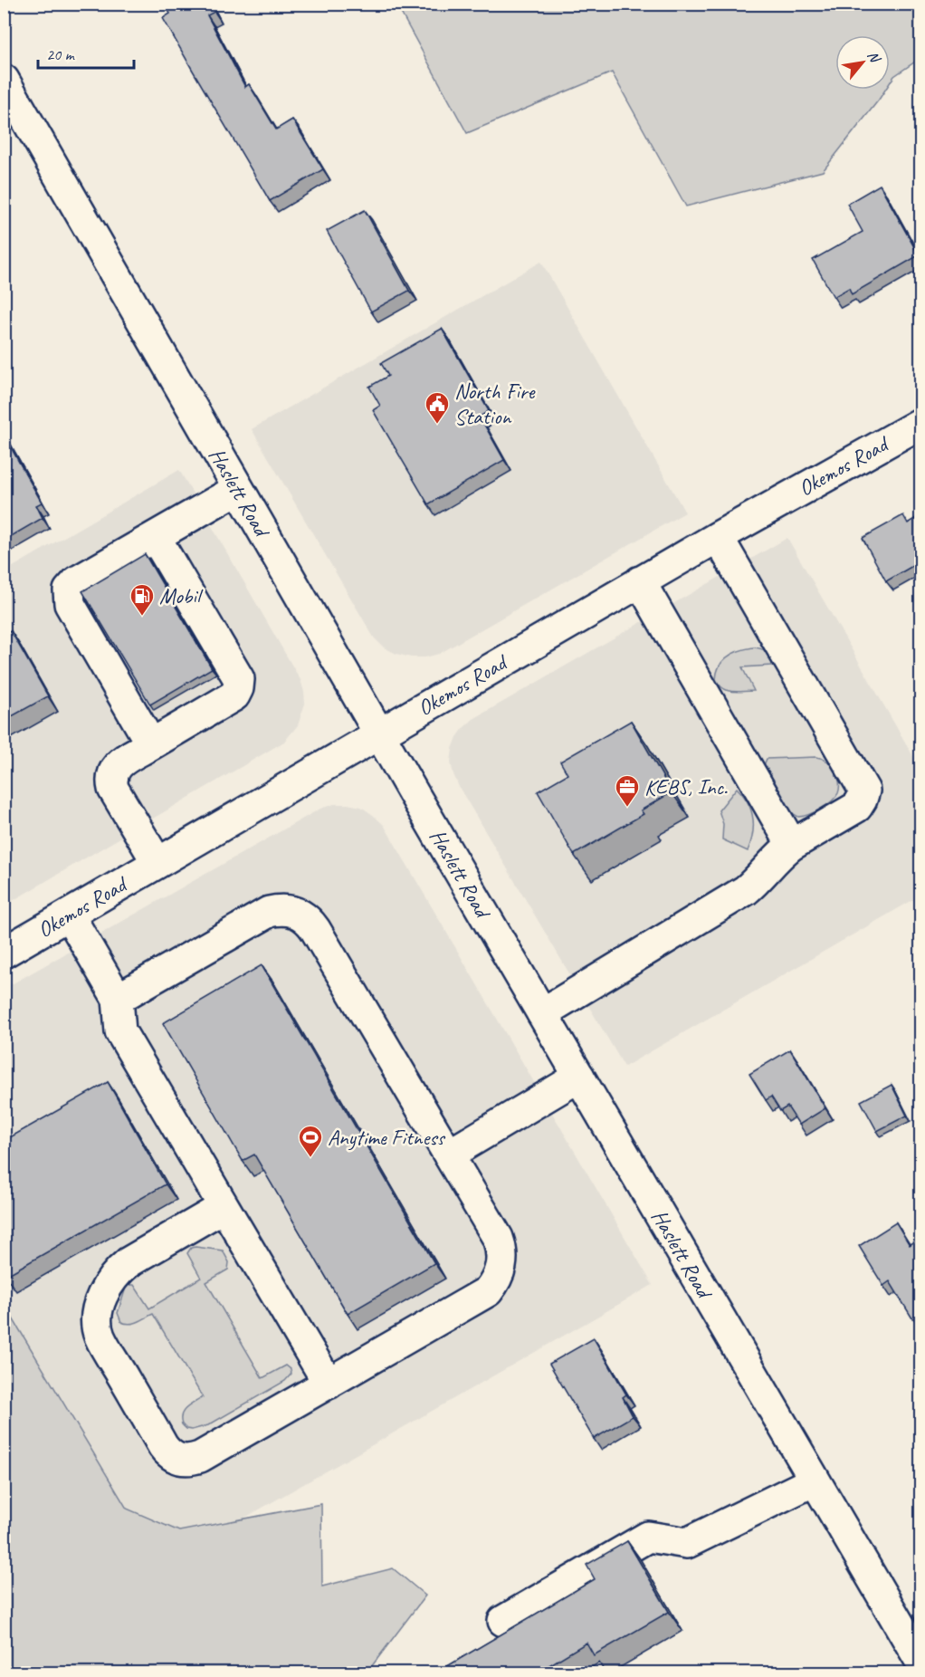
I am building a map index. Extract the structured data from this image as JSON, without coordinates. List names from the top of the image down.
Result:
{
  "streets": {
    "main road": ["Okemos Road", "Haslett Road"]
  },
  "crossings": [
    ["Okemos Road", "Haslett Road"]
  ],
  "places": {
    "public building": ["North Fire Station"],
    "fuel station": ["Mobil"],
    "office": ["KEBS, Inc."],
    "sports": ["Anytime Fitness"]
  },
  "scale_bar": "20 m",
  "north": "top right"
}
